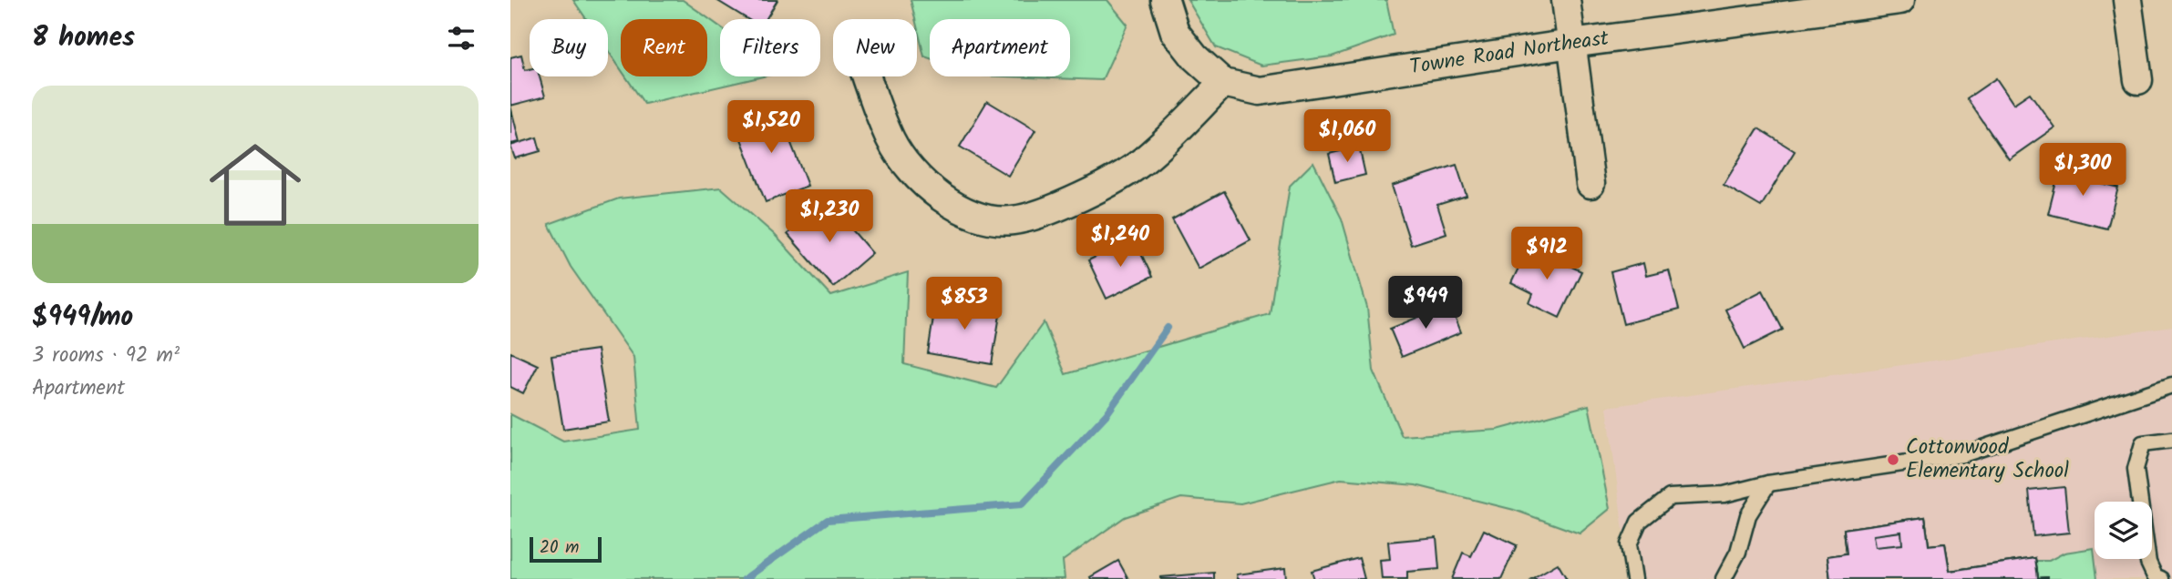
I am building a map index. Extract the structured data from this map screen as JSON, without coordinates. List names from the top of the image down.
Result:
{
  "streets": {
    "street": ["Towne Road Northeast"]
  },
  "places": ["Cottonwood Elementary School"],
  "scale_bar": "20 m",
  "page": {
    "heading": "8 homes",
    "chip": [
      "Buy",
      "Rent",
      "Filters",
      "New",
      "Apartment"
    ],
    "list": [
      {
        "name": "$949/mo",
        "note": "3 rooms · 92 m² · Apartment"
      }
    ],
    "price": [
      "$1,520",
      "$1,060",
      "$1,300",
      "$1,230",
      "$1,240",
      "$912",
      "$949",
      "$853"
    ],
    "scale": "20 m"
  }
}
